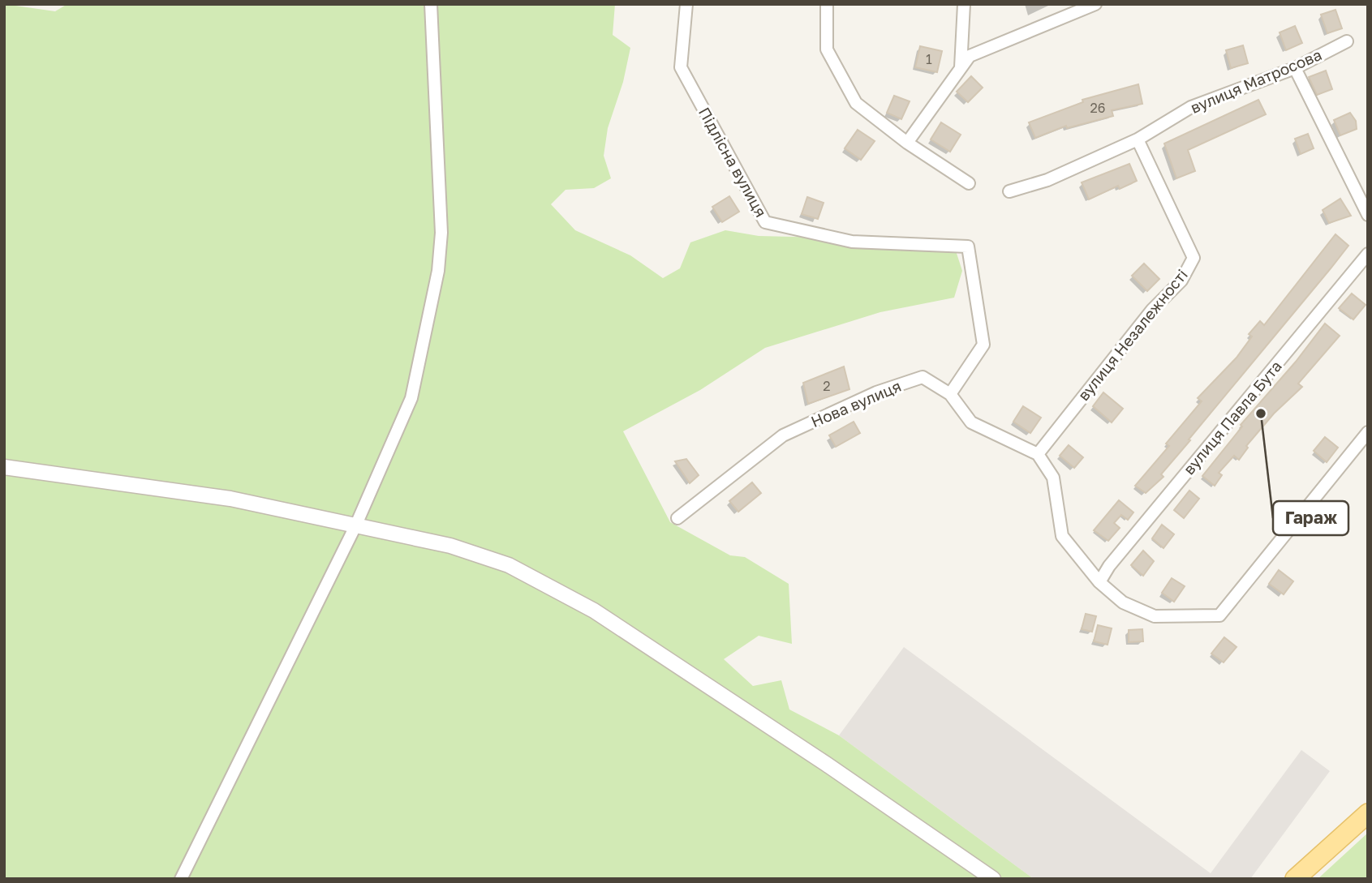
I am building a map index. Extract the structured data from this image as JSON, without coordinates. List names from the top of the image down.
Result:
{
  "streets": {
    "street": [
      "вулиця Матросова",
      "Підлісна вулиця",
      "вулиця Незалежності",
      "Нова вулиця",
      "вулиця Павла Бута"
    ]
  },
  "crossings": [
    ["вулиця Матросова", "вулиця Незалежності"],
    ["Підлісна вулиця", "Нова вулиця"],
    ["вулиця Незалежності", "Нова вулиця"]
  ],
  "places": ["Гараж"],
  "house_numbers": ["1", "26", "2"]
}
